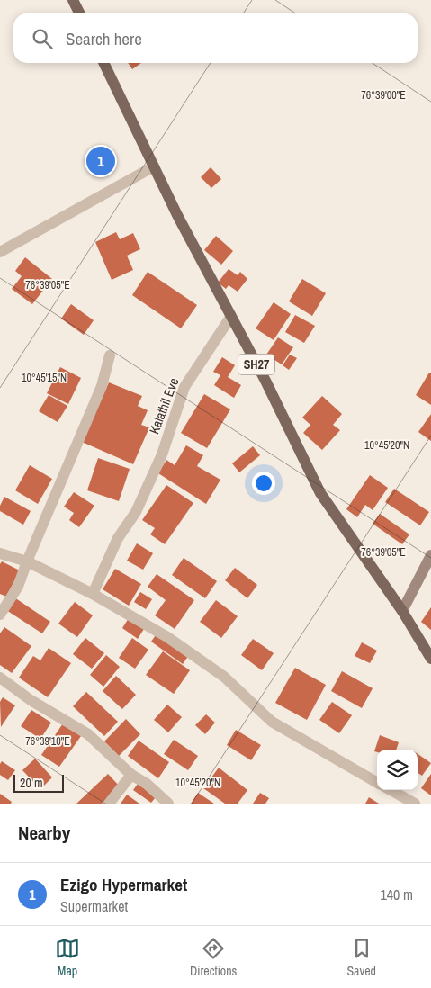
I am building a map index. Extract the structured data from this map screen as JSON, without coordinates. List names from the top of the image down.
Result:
{
  "streets": {
    "main road": ["SH27"],
    "street": ["Kalathil Eve"]
  },
  "crossings": [
    ["SH27", "Kalathil Eve"]
  ],
  "scale_bar": "20 m",
  "page": {
    "search": "Search here",
    "pins": "1",
    "scale": "20 m",
    "heading": "Nearby",
    "list": [
      {
        "mark": "1",
        "name": "Ezigo Hypermarket",
        "note": "Supermarket",
        "value": "140 m"
      }
    ],
    "nav": ["Map", "Directions", "Saved"]
  },
  "coordinates": [
    "76°39'00\"E",
    "76°39'05\"E",
    "10°45'15\"N",
    "10°45'20\"N",
    "76°39'10\"E"
  ]
}
